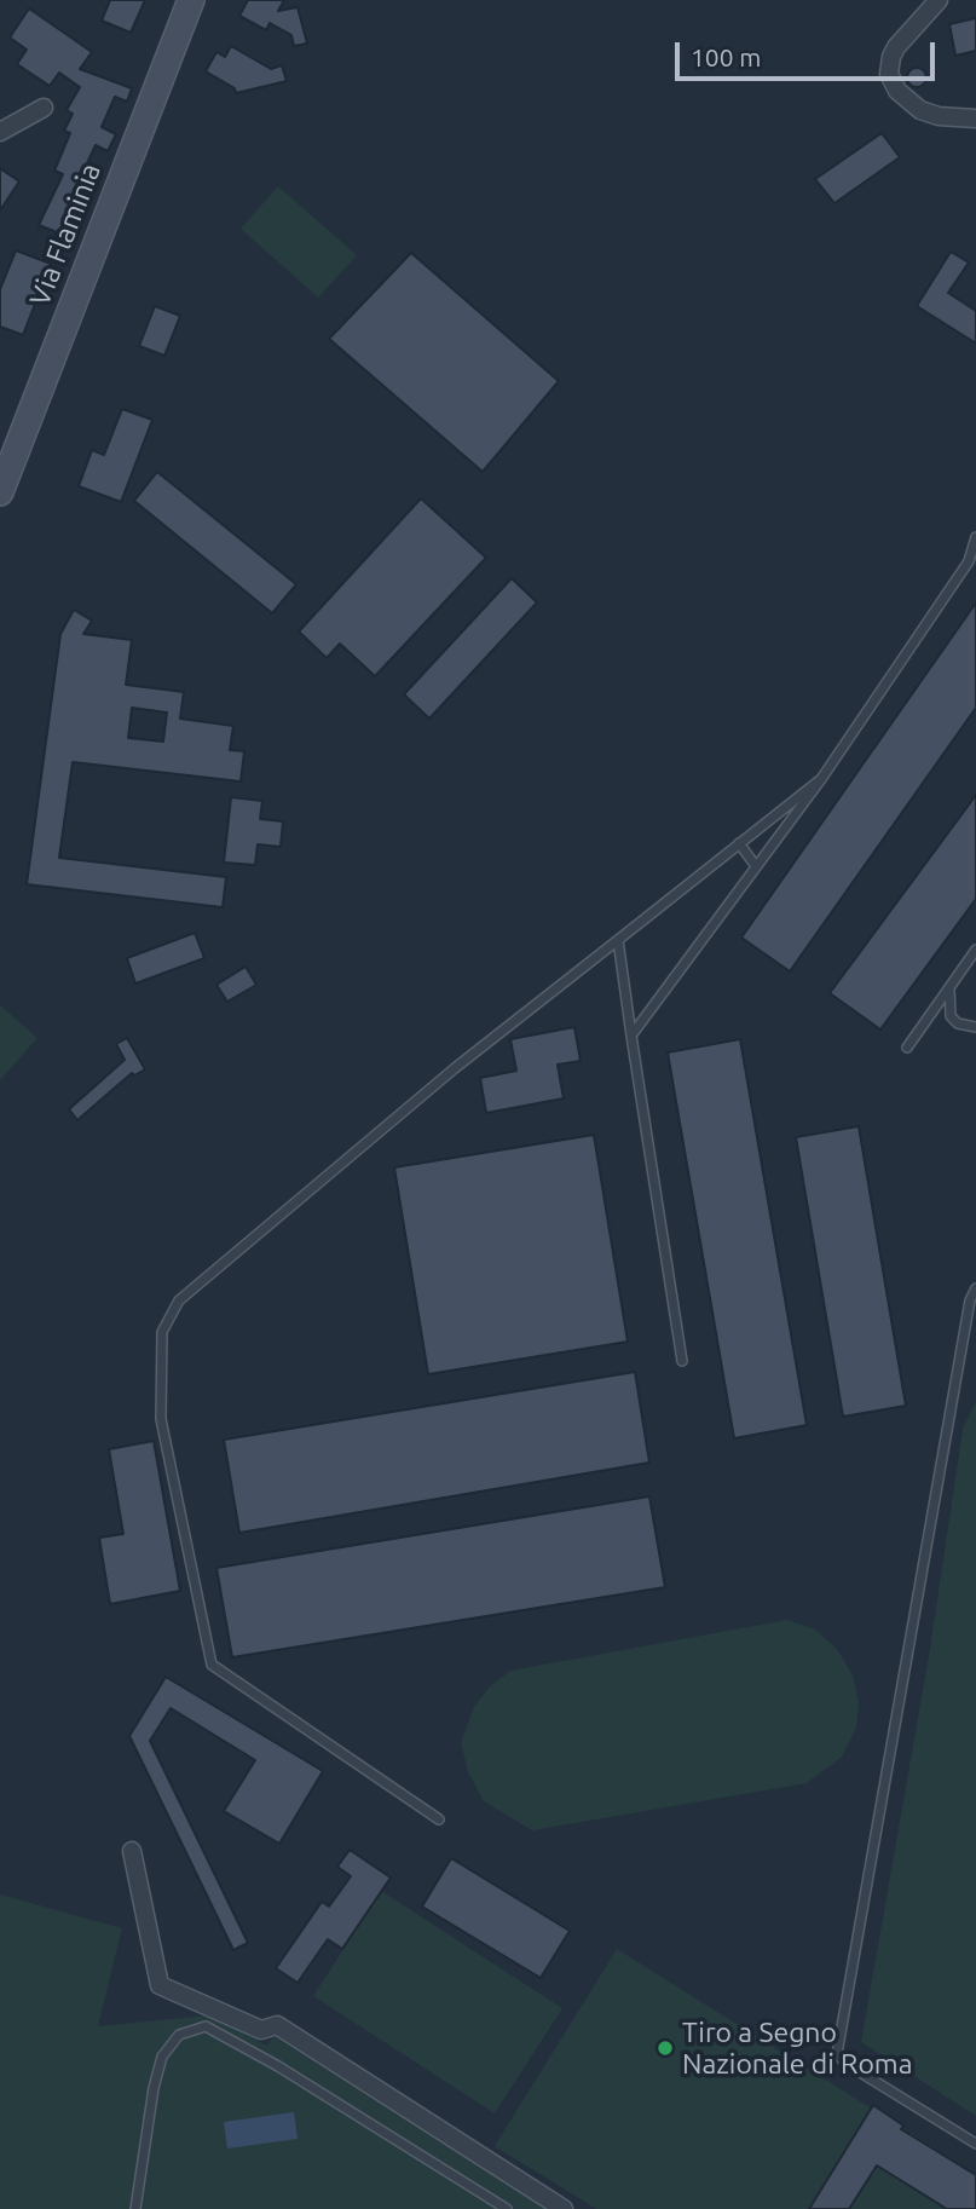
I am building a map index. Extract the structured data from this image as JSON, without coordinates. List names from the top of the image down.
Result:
{
  "streets": {
    "street": ["Via Flaminia"]
  },
  "places": ["Tiro a Segno Nazionale di Roma"],
  "scale_bar": "100 m"
}
